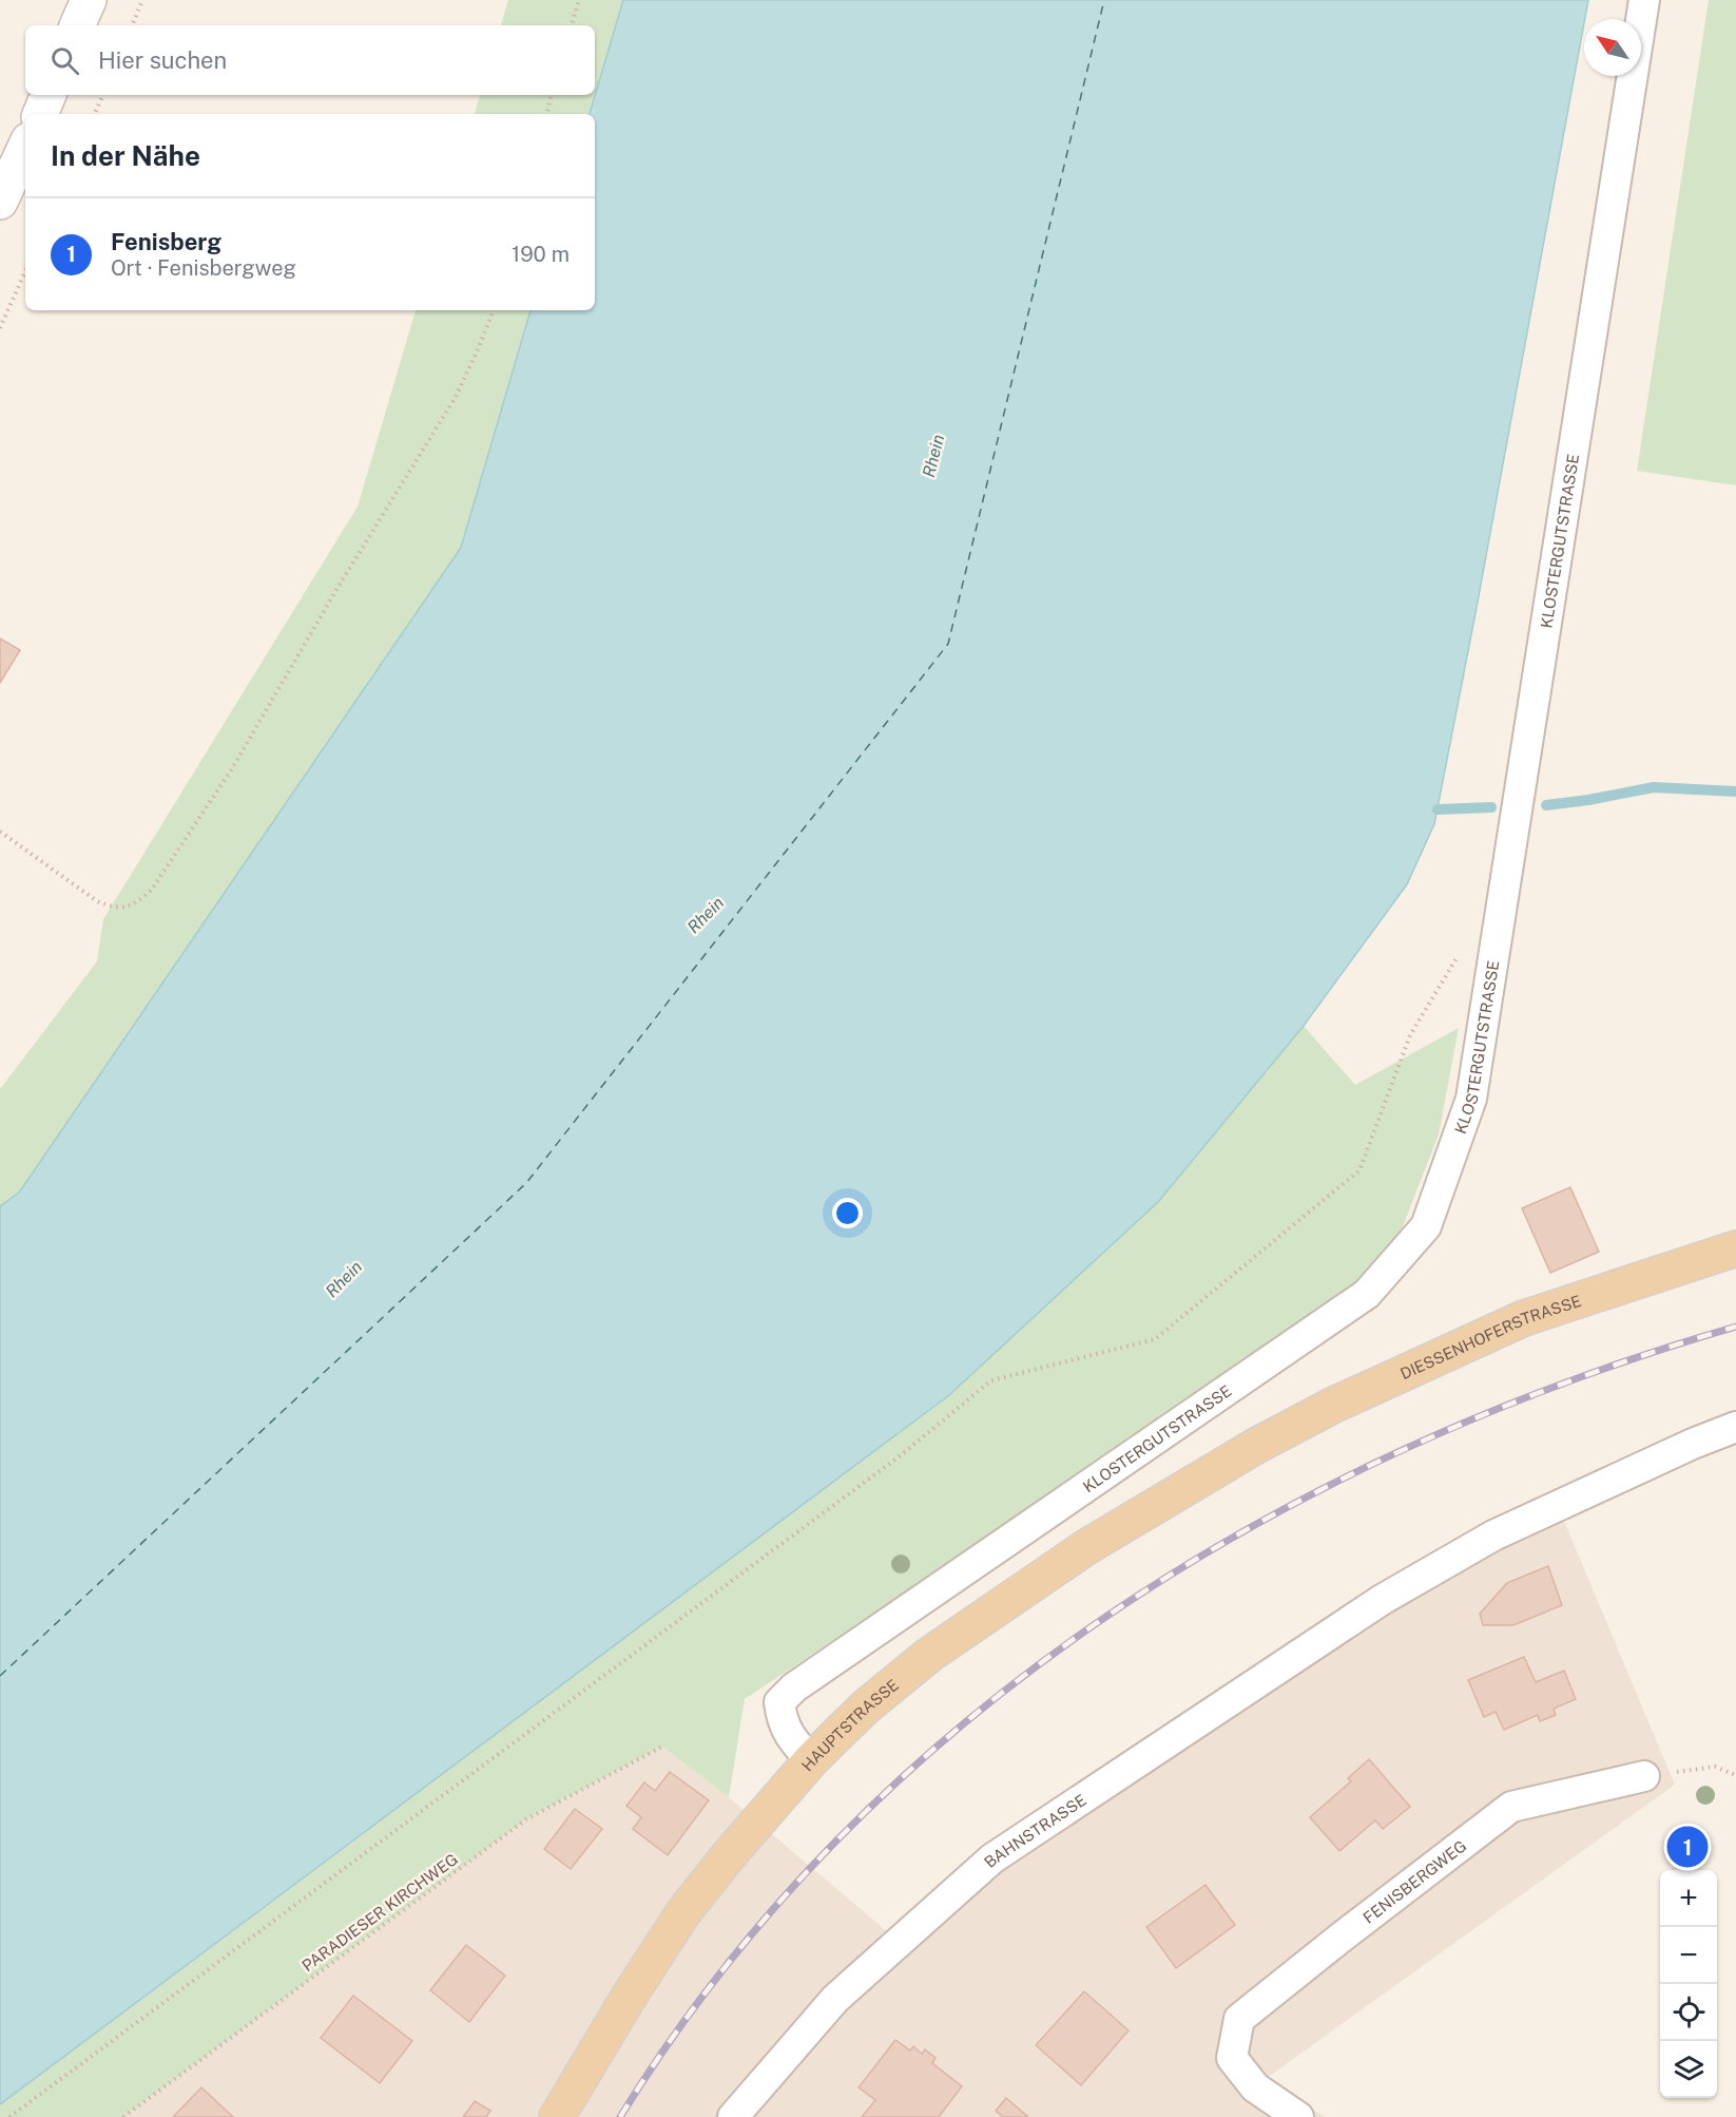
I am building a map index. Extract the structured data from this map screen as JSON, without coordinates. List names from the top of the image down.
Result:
{
  "streets": {
    "main road": ["DIESSENHOFERSTRASSE", "HAUPTSTRASSE"],
    "street": ["KLOSTERGUTSTRASSE", "BAHNSTRASSE", "FENISBERGWEG"],
    "path": ["PARADIESER KIRCHWEG"]
  },
  "crossings": [
    ["KLOSTERGUTSTRASSE", "HAUPTSTRASSE"],
    ["DIESSENHOFERSTRASSE", "HAUPTSTRASSE"]
  ],
  "water": ["Rhein"],
  "north": "top left",
  "page": {
    "search": "Hier suchen",
    "heading": "In der Nähe",
    "list": [
      {
        "mark": "1",
        "name": "Fenisberg",
        "note": "Ort · Fenisbergweg",
        "value": "190 m"
      }
    ],
    "pins": "1",
    "map_buttons": ["+", "−"]
  }
}
